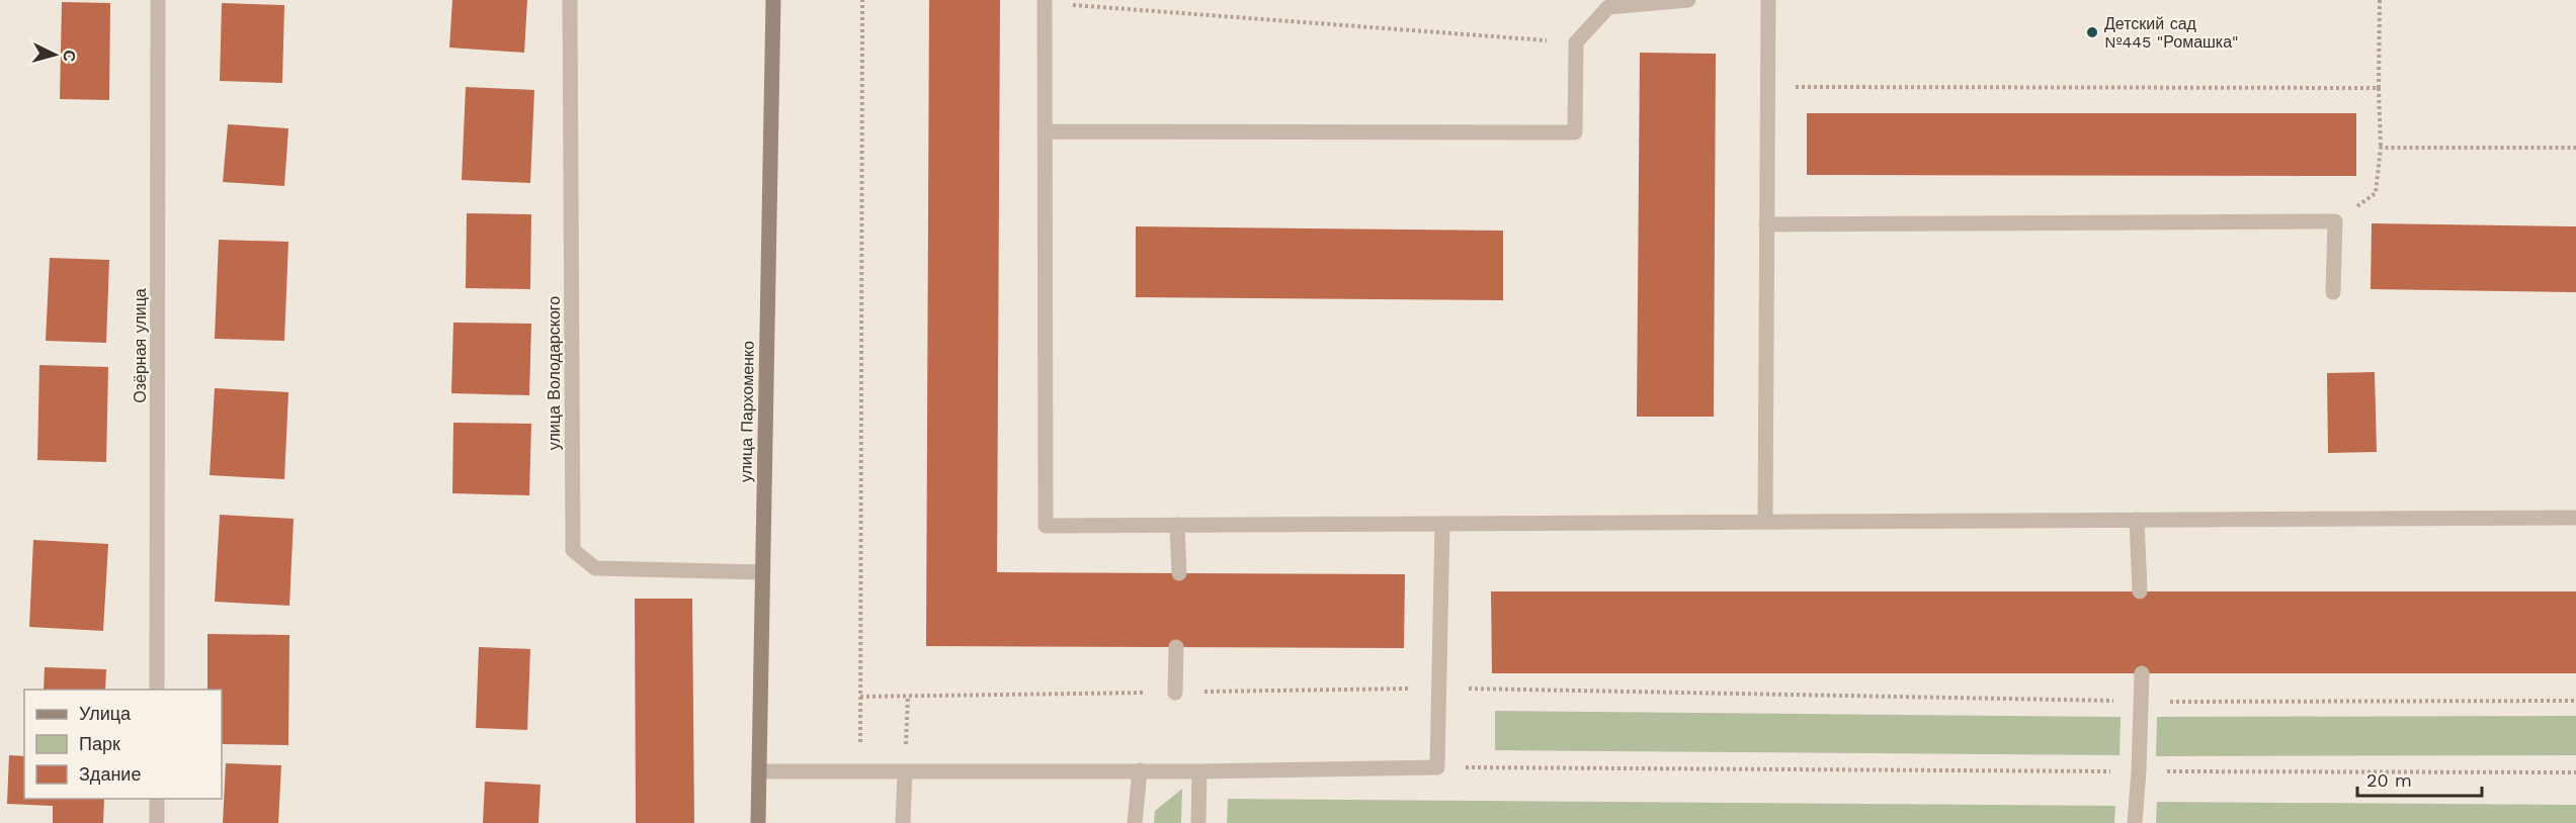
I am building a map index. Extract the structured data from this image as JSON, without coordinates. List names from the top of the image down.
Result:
{
  "streets": {
    "street": ["Озёрная улица", "улица Володарского", "улица Пархоменко"]
  },
  "crossings": [
    ["улица Володарского", "улица Пархоменко"]
  ],
  "places": ["Детский сад №445 \"Ромашка\""],
  "legend": ["Улица", "Парк", "Здание"],
  "scale_bar": "20 m",
  "north": "right"
}
